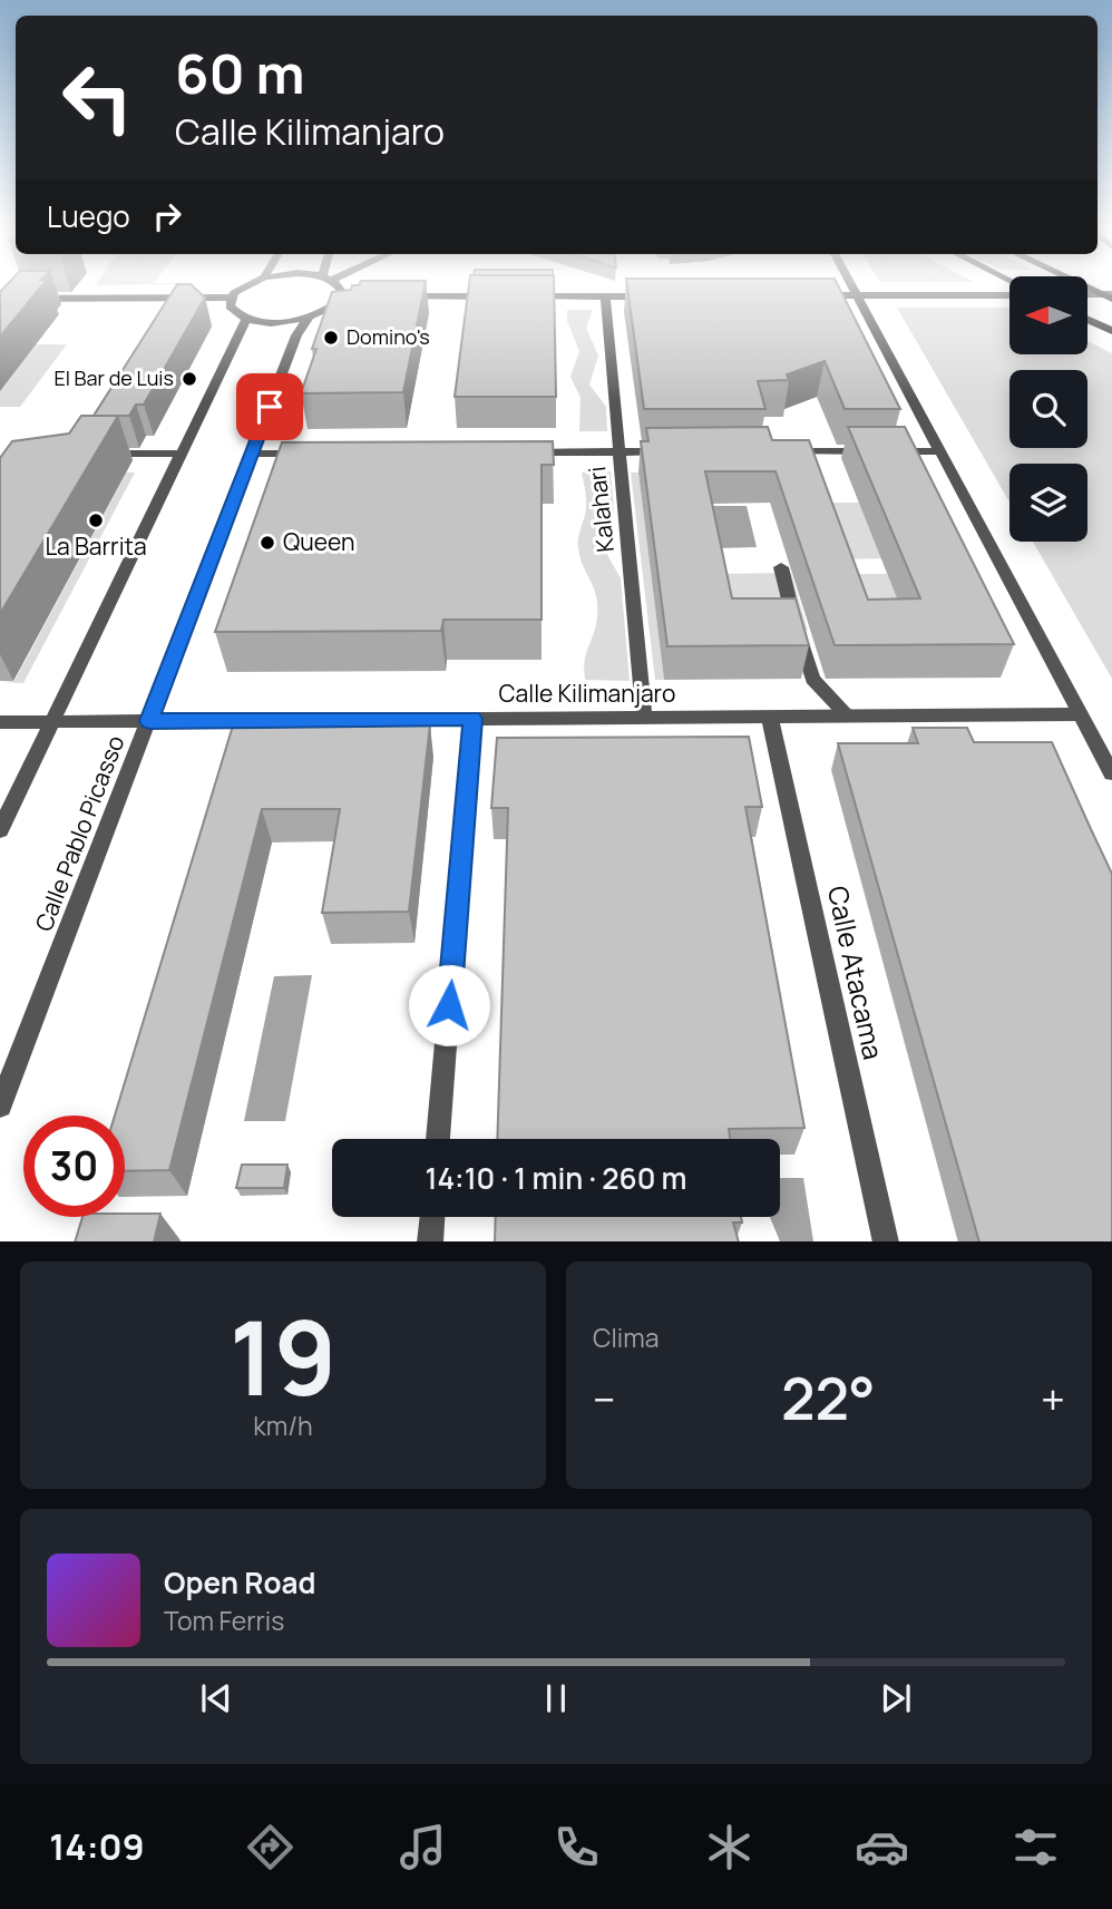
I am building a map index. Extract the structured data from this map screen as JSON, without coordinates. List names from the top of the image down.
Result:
{
  "streets": {
    "street": [
      "Kalahari",
      "Calle Kilimanjaro",
      "Calle Pablo Picasso",
      "Calle Atacama"
    ]
  },
  "crossings": [
    ["Kalahari", "Calle Kilimanjaro"],
    ["Calle Kilimanjaro", "Calle Pablo Picasso"],
    ["Calle Kilimanjaro", "Calle Atacama"]
  ],
  "places": [
    "Domino's",
    "El Bar de Luis",
    "La Barrita",
    "Queen"
  ],
  "north": "left",
  "page": {
    "turn": ["60 m", "Calle Kilimanjaro"],
    "then": "Luego",
    "limit": "30",
    "trip": "14:10 · 1 min · 260 m",
    "tile": [
      ["19", "km/h"],
      "Clima"
    ],
    "heat": ["−", "22°", "+"],
    "song": ["Open Road", "Tom Ferris"],
    "tabs": "14:09"
  }
}
